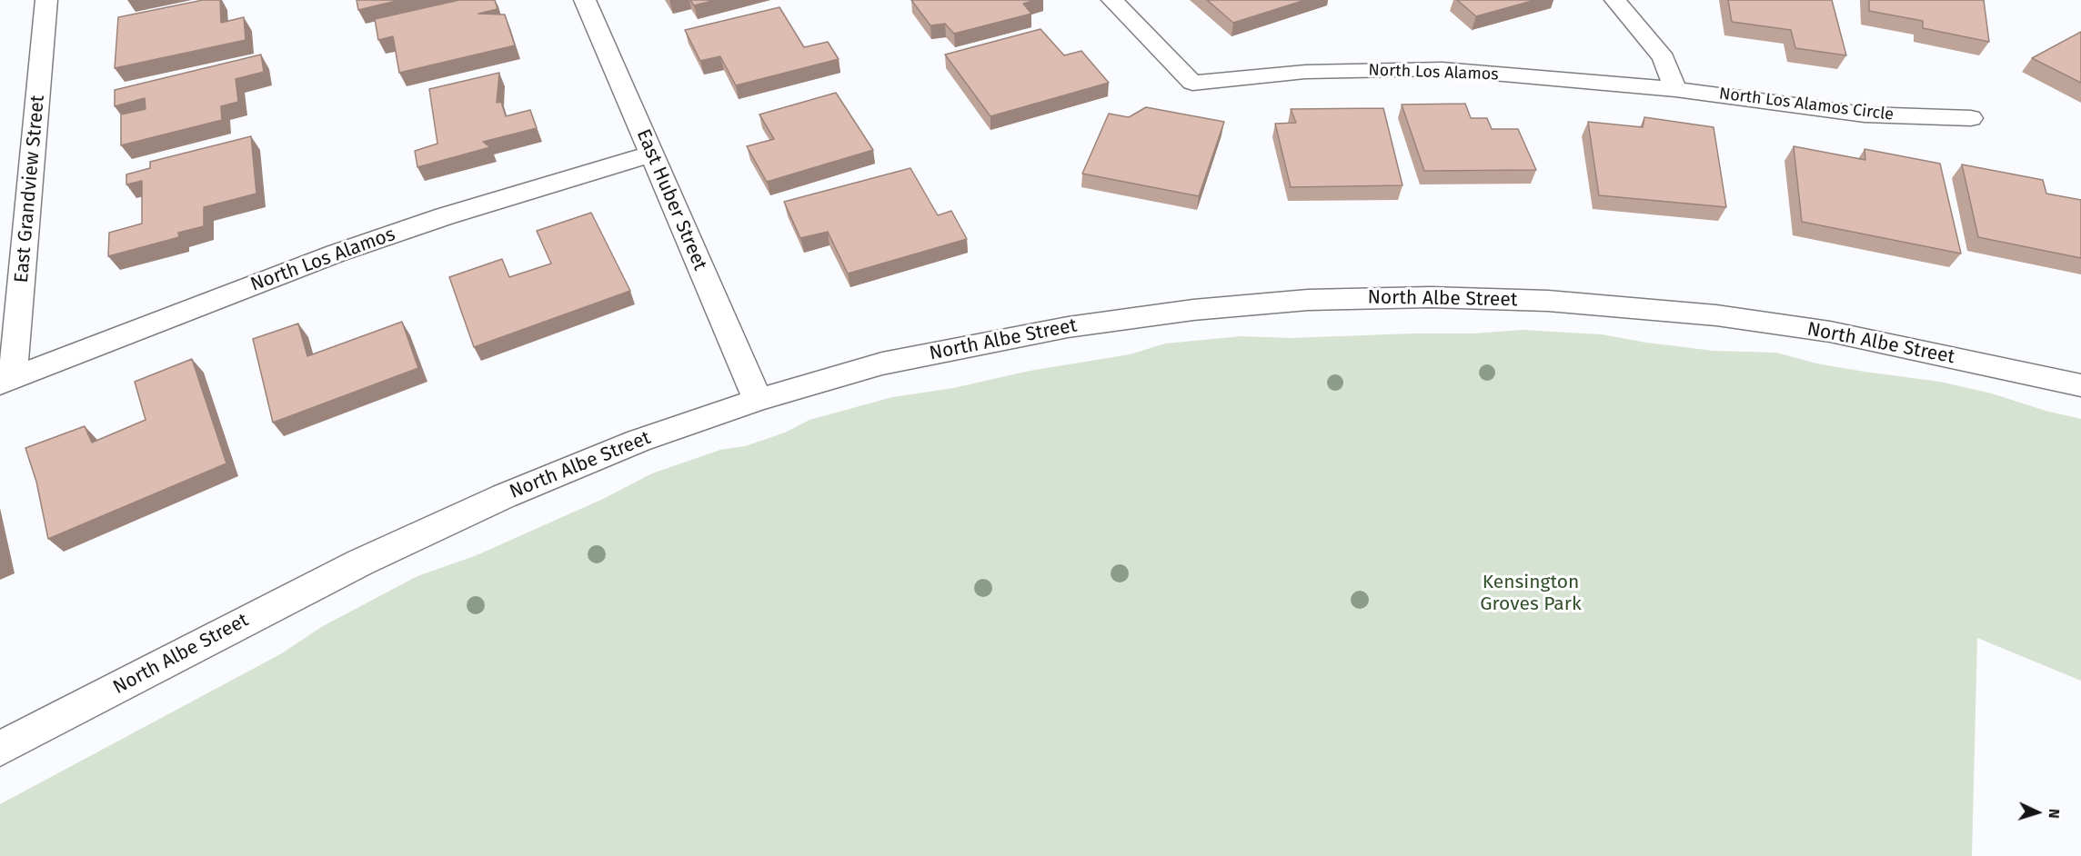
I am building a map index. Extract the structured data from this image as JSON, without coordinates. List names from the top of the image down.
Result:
{
  "streets": {
    "street": [
      "North Los Alamos",
      "North Los Alamos Circle",
      "East Grandview Street",
      "East Huber Street",
      "North Albe Street"
    ]
  },
  "crossings": [
    ["North Los Alamos", "North Los Alamos Circle"],
    ["North Los Alamos", "East Grandview Street"],
    ["North Los Alamos", "East Huber Street"],
    ["East Huber Street", "North Albe Street"]
  ],
  "parks": ["Kensington Groves Park"],
  "north": "right"
}
